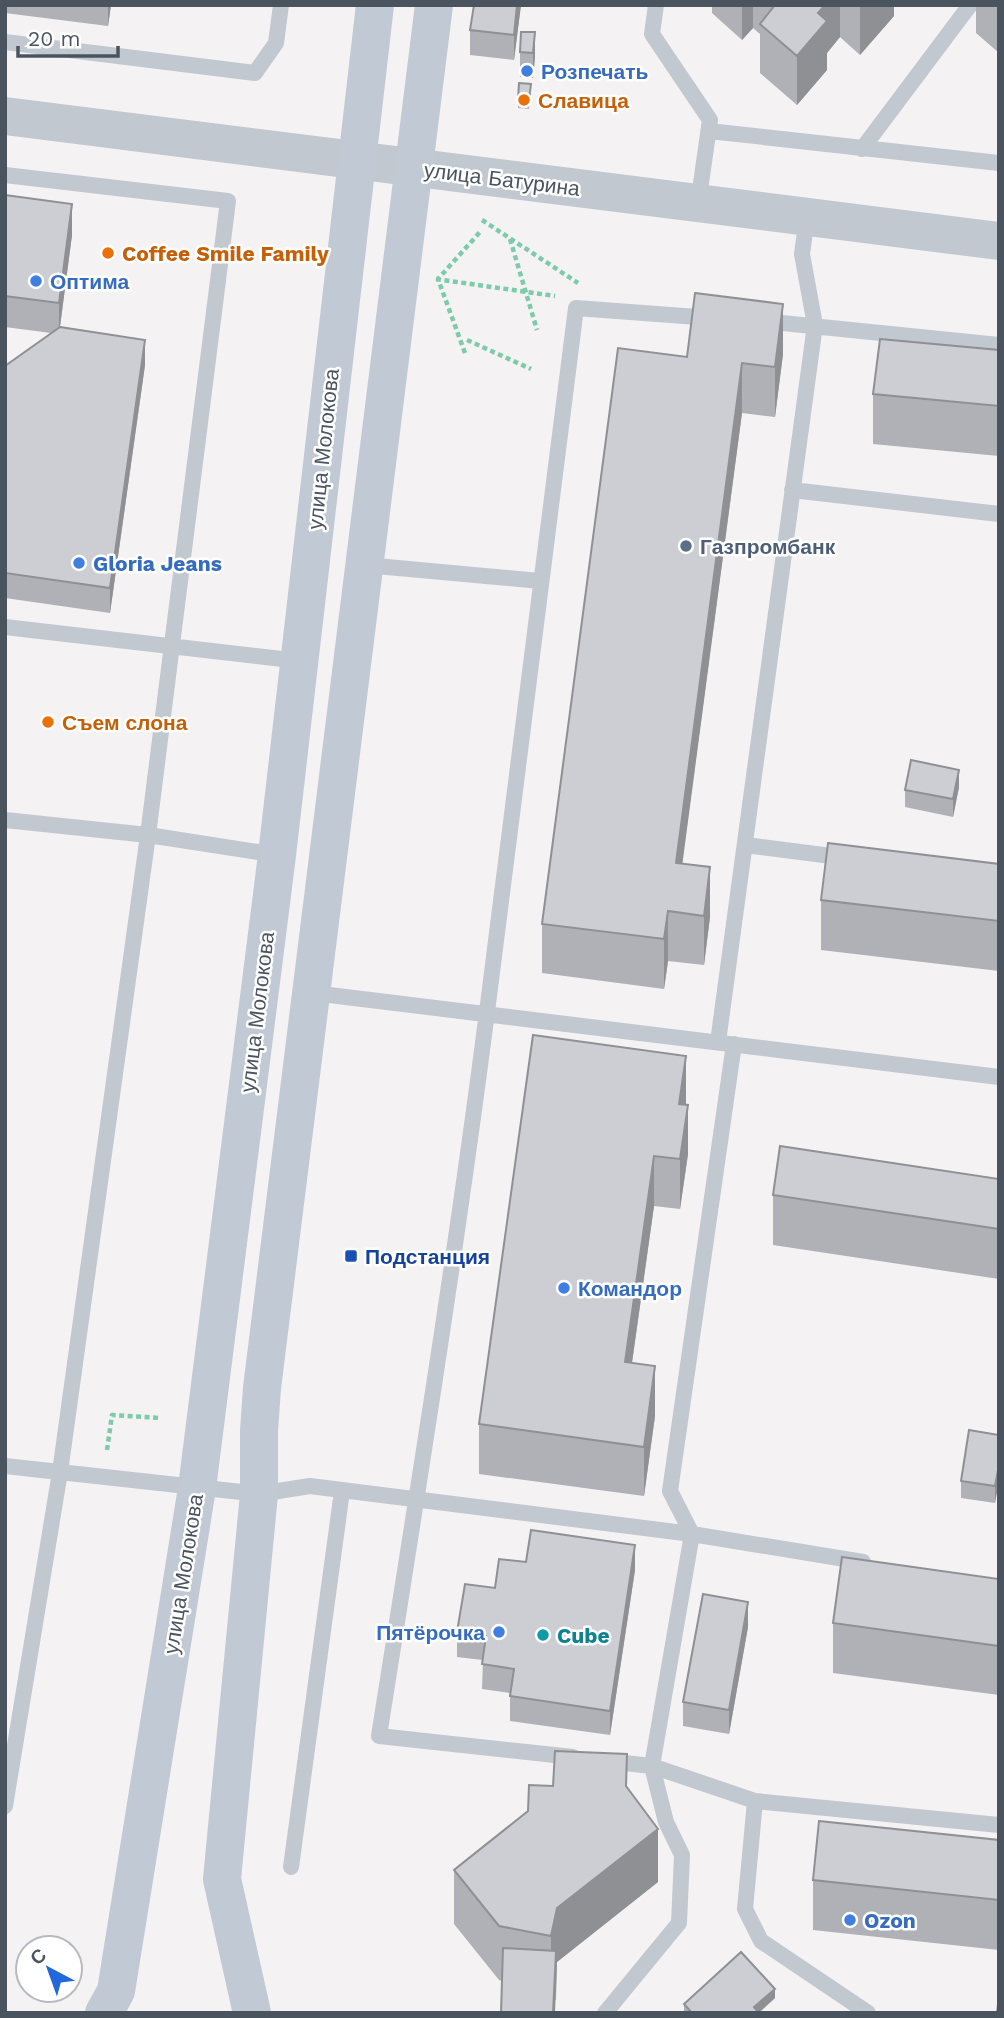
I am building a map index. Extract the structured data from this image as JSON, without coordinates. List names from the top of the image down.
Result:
{
  "streets": {
    "main road": ["улица Молокова"],
    "street": ["улица Батурина"]
  },
  "crossings": [
    ["улица Батурина", "улица Молокова"]
  ],
  "places": {
    "other": [
      "Розпечать",
      "Славица",
      "Coffee Smile Family",
      "Оптима",
      "Газпромбанк",
      "Gloria Jeans",
      "Съем слона",
      "Командор",
      "Пятёрочка",
      "Cube",
      "Ozon"
    ],
    "transit": ["Подстанция"]
  },
  "scale_bar": "20 m",
  "north": "top left"
}
